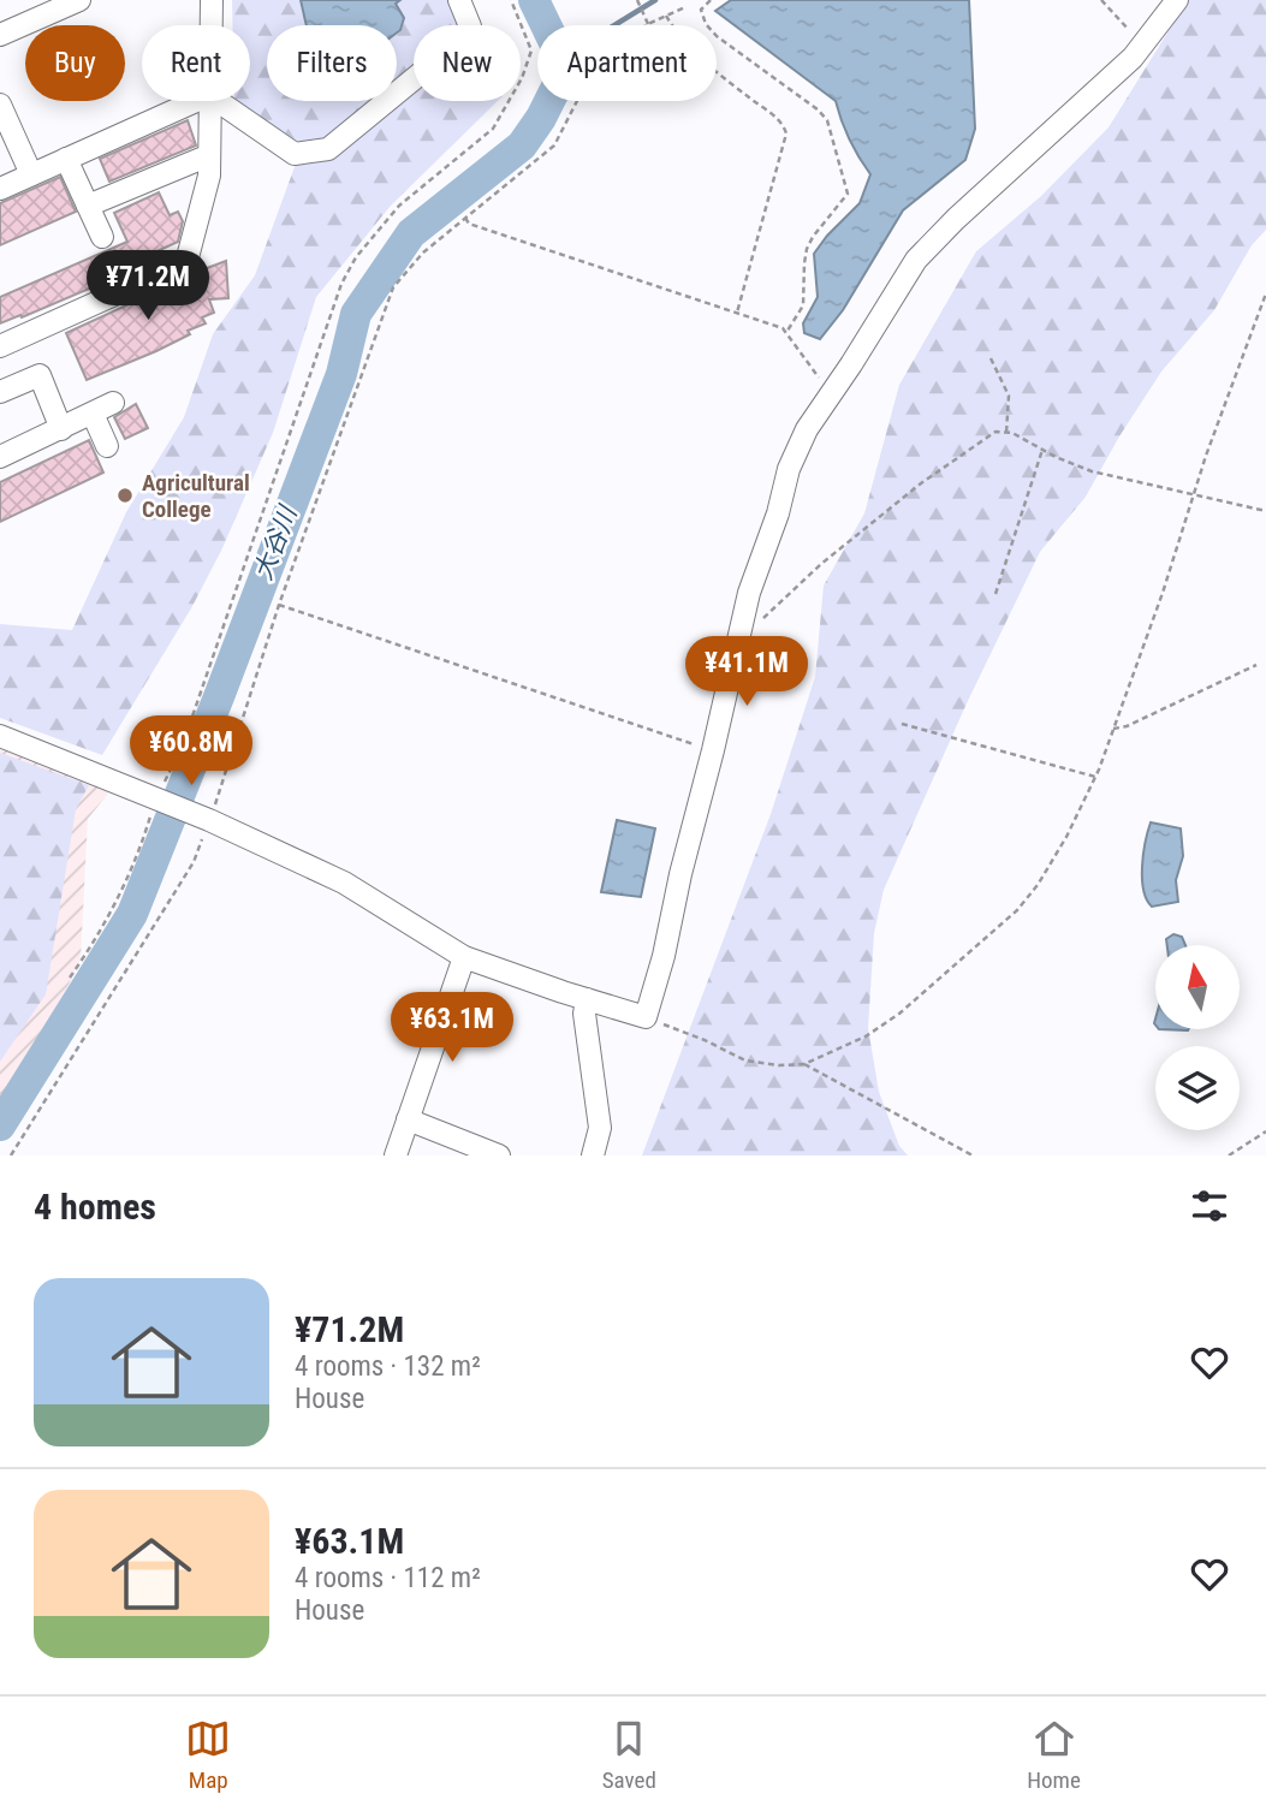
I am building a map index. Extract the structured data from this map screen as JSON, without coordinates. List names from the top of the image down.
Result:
{
  "water": ["大谷川"],
  "places": ["Agricultural College"],
  "north": "top",
  "page": {
    "chip": [
      "Buy",
      "Rent",
      "Filters",
      "New",
      "Apartment"
    ],
    "price": [
      "¥71.2M",
      "¥41.1M",
      "¥60.8M",
      "¥63.1M"
    ],
    "heading": "4 homes",
    "list": [
      {
        "name": "¥71.2M",
        "note": "4 rooms · 132 m² · House"
      },
      {
        "name": "¥63.1M",
        "note": "4 rooms · 112 m² · House"
      }
    ],
    "tabs": ["Map", "Saved", "Home"]
  }
}
